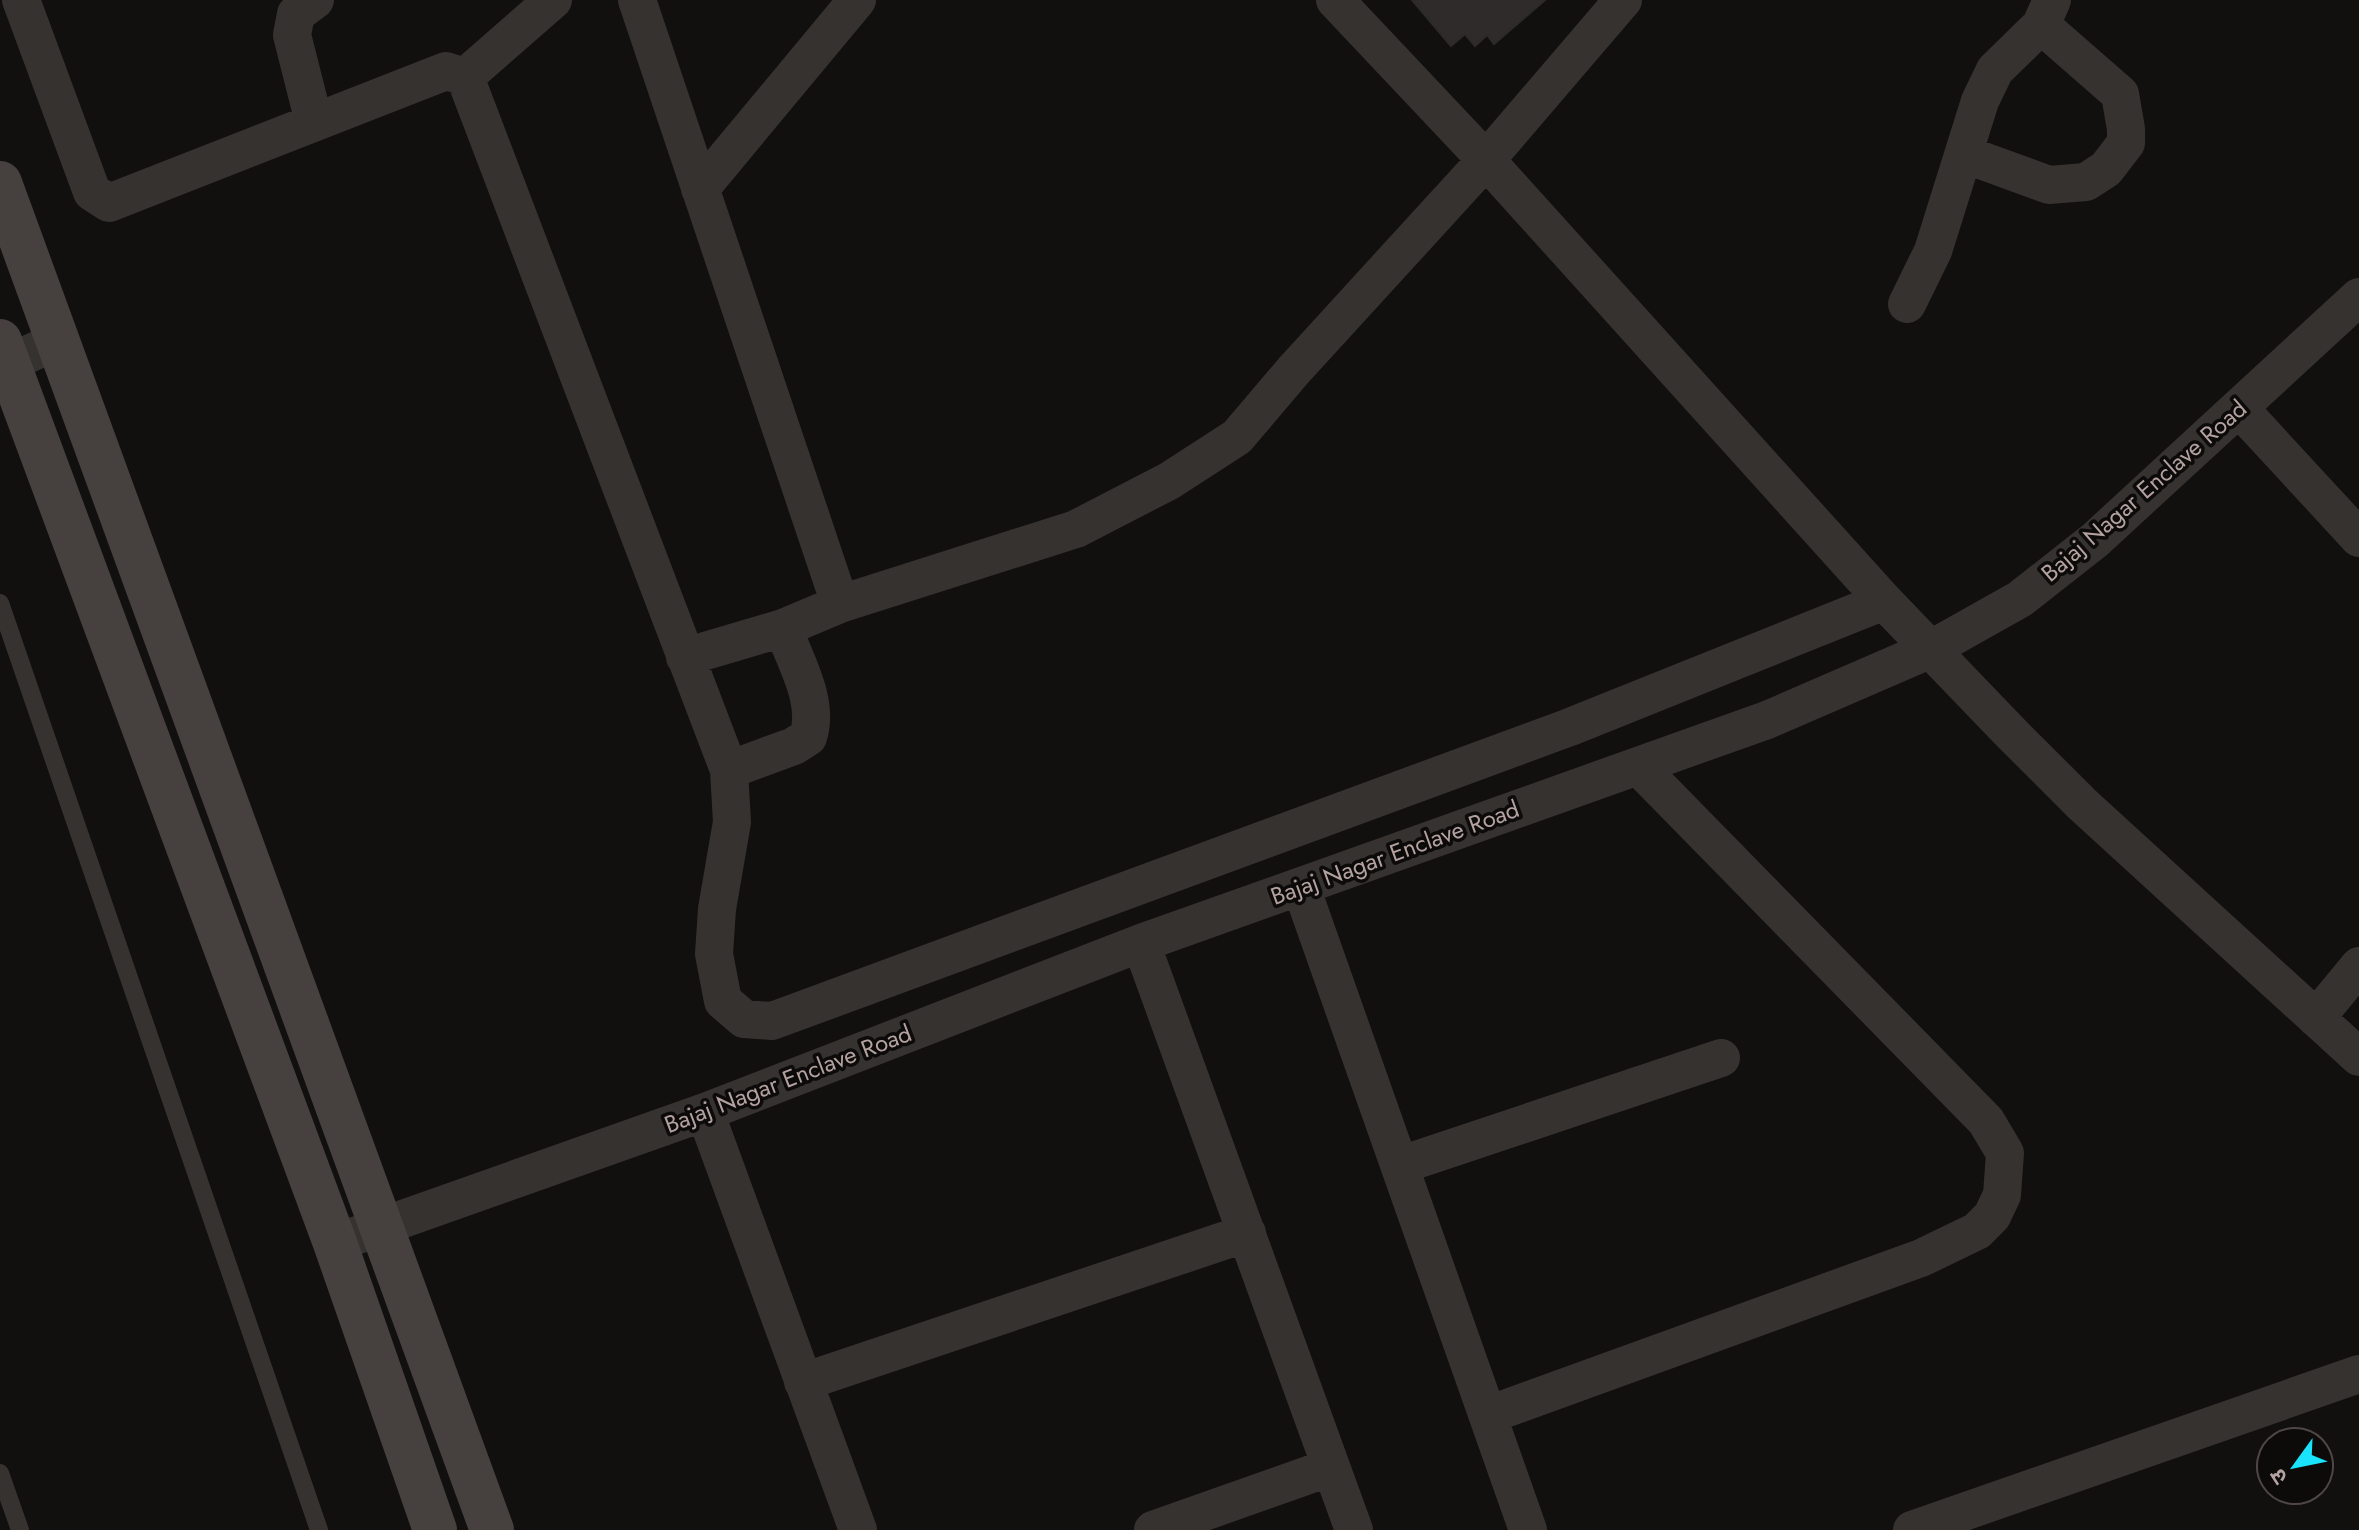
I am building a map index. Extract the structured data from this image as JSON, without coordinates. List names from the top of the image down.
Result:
{
  "streets": {
    "street": ["Bajaj Nagar Enclave Road"]
  },
  "north": "bottom left"
}
